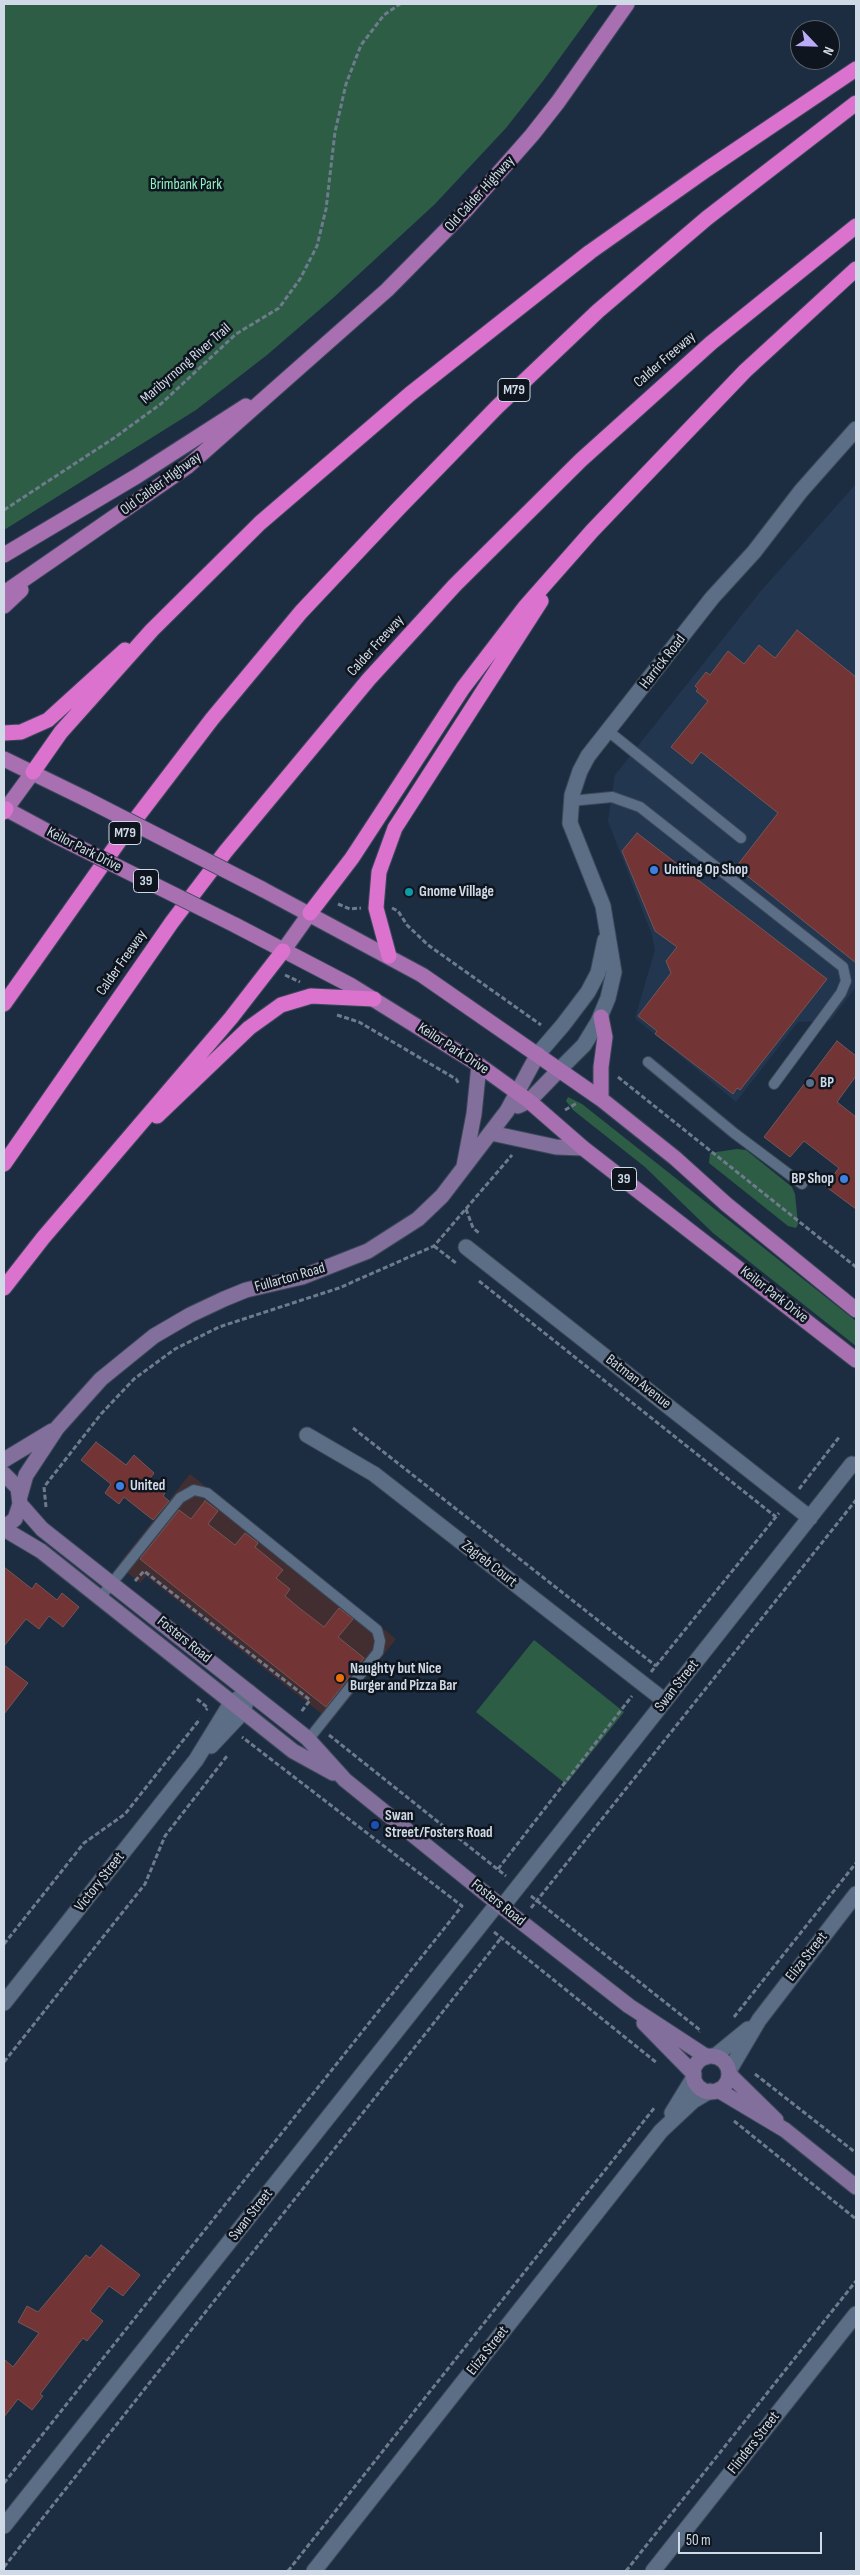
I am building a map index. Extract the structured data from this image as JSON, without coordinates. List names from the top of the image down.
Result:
{
  "streets": {
    "highway": ["Calder Freeway", "M79"],
    "main road": ["Old Calder Highway", "Keilor Park Drive", "39"],
    "street": [
      "Harrick Road",
      "Fullarton Road",
      "Batman Avenue",
      "Zagreb Court",
      "Fosters Road",
      "Swan Street",
      "Victory Street",
      "Eliza Street",
      "Flinders Street"
    ],
    "path": ["Maribyrnong River Trail"]
  },
  "crossings": [
    ["Harrick Road", "Fullarton Road"],
    ["Keilor Park Drive", "Fullarton Road"],
    ["Fullarton Road", "Fosters Road"],
    ["Batman Avenue", "Swan Street"],
    ["Zagreb Court", "Swan Street"],
    ["Fosters Road", "Swan Street"],
    ["Fosters Road", "Victory Street"],
    ["Fosters Road", "Eliza Street"]
  ],
  "parks": ["Brimbank Park"],
  "places": [
    "Uniting Op Shop",
    "Gnome Village",
    "BP",
    "BP Shop",
    "United",
    "Naughty but Nice Burger and Pizza Bar",
    "Swan Street/Fosters Road"
  ],
  "scale_bar": "50 m",
  "north": "bottom right"
}
